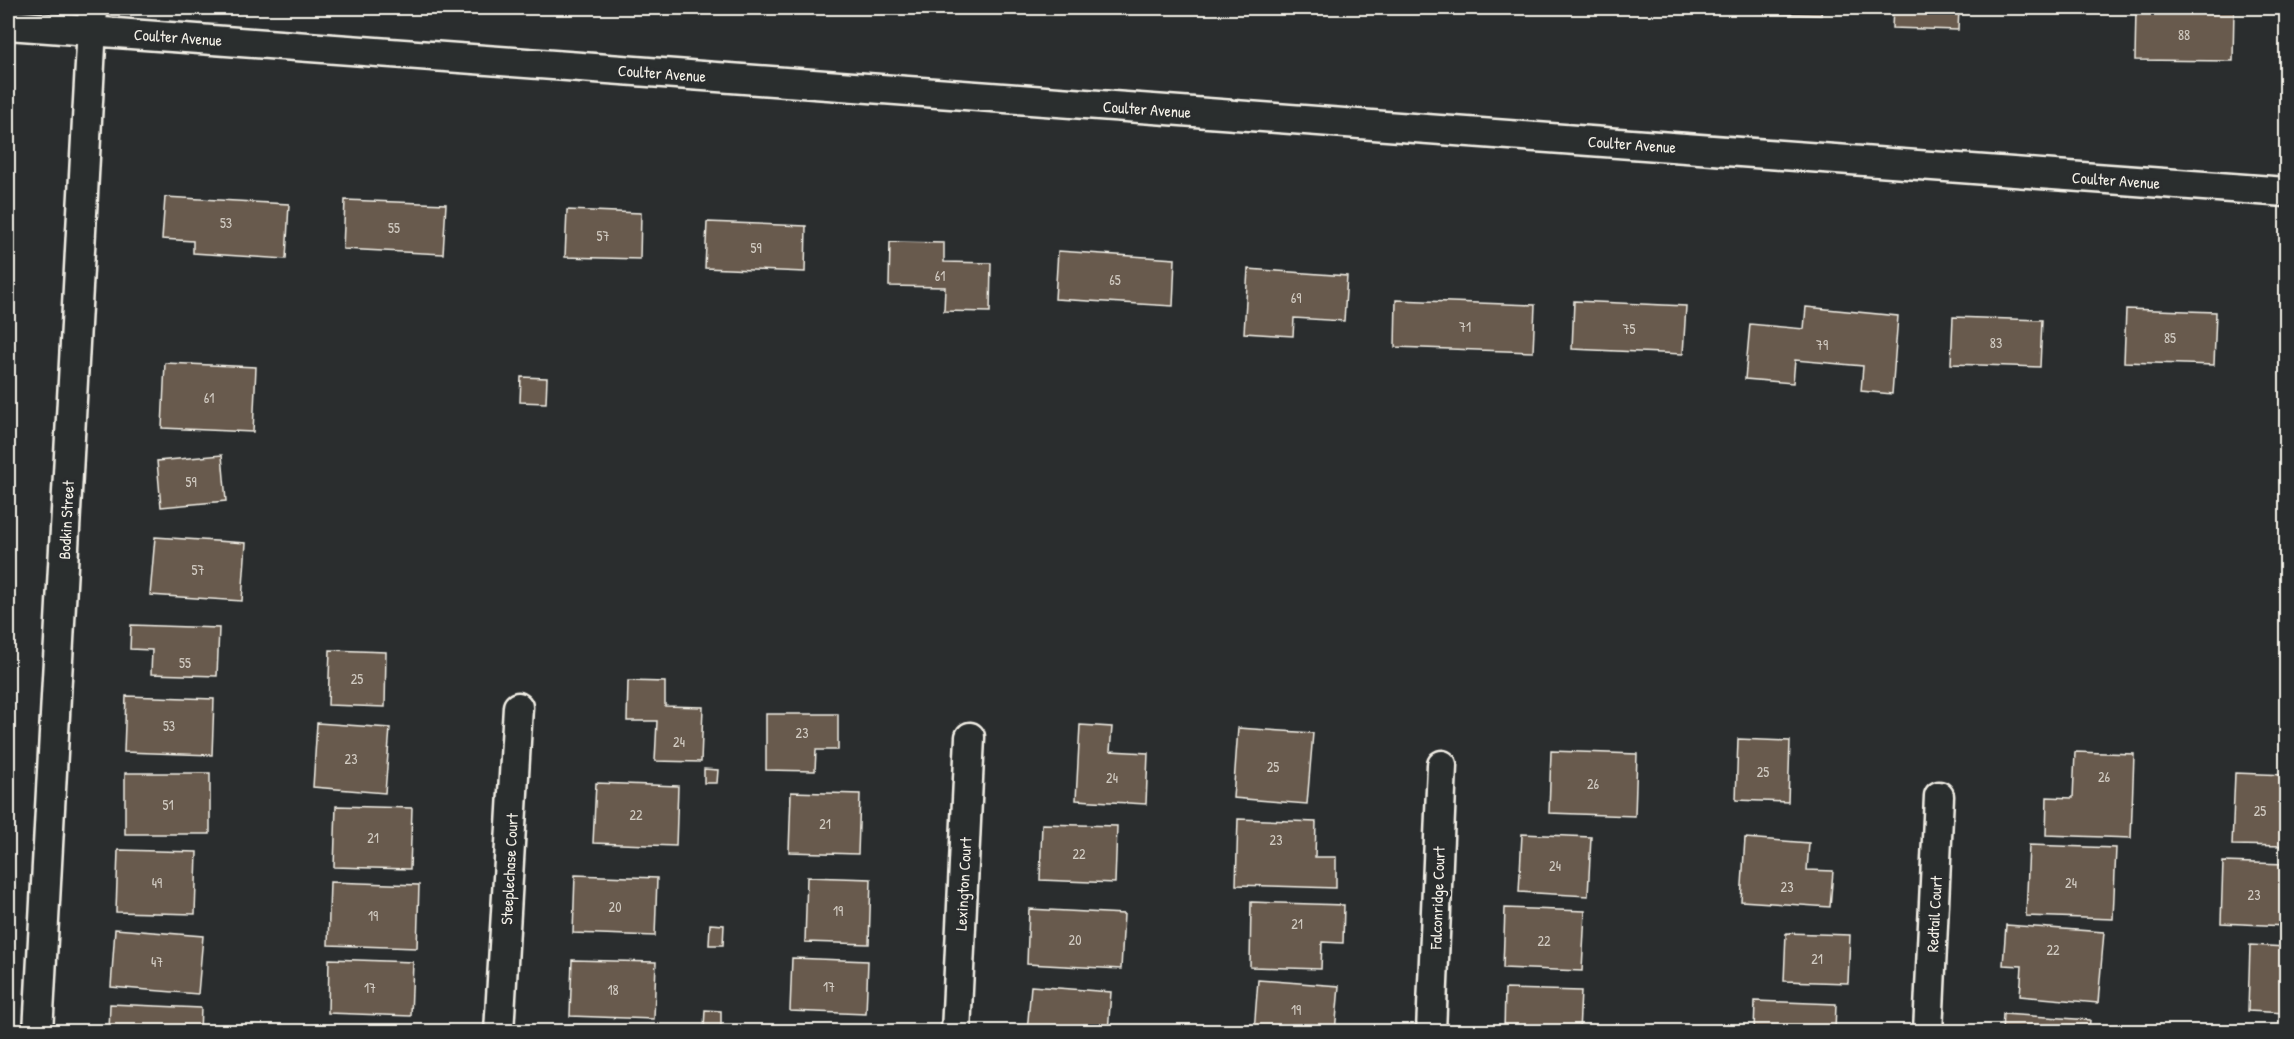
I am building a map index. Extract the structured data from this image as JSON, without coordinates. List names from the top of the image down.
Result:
{
  "streets": {
    "street": [
      "Coulter Avenue",
      "Bodkin Street",
      "Steeplechase Court",
      "Lexington Court",
      "Falconridge Court",
      "Redtail Court"
    ]
  },
  "crossings": [
    ["Coulter Avenue", "Bodkin Street"]
  ],
  "house_numbers": [
    "88",
    "53",
    "55",
    "57",
    "59",
    "61",
    "65",
    "69",
    "71",
    "75",
    "85",
    "83",
    "79",
    "61",
    "59",
    "57",
    "55",
    "25",
    "53",
    "23",
    "24",
    "23",
    "25",
    "25",
    "26",
    "24",
    "26",
    "51",
    "25",
    "22",
    "21",
    "21",
    "23",
    "22",
    "24",
    "49",
    "24",
    "23",
    "23",
    "20",
    "19",
    "19",
    "21",
    "20",
    "22",
    "22",
    "21",
    "47",
    "17",
    "17",
    "18",
    "19"
  ]
}
